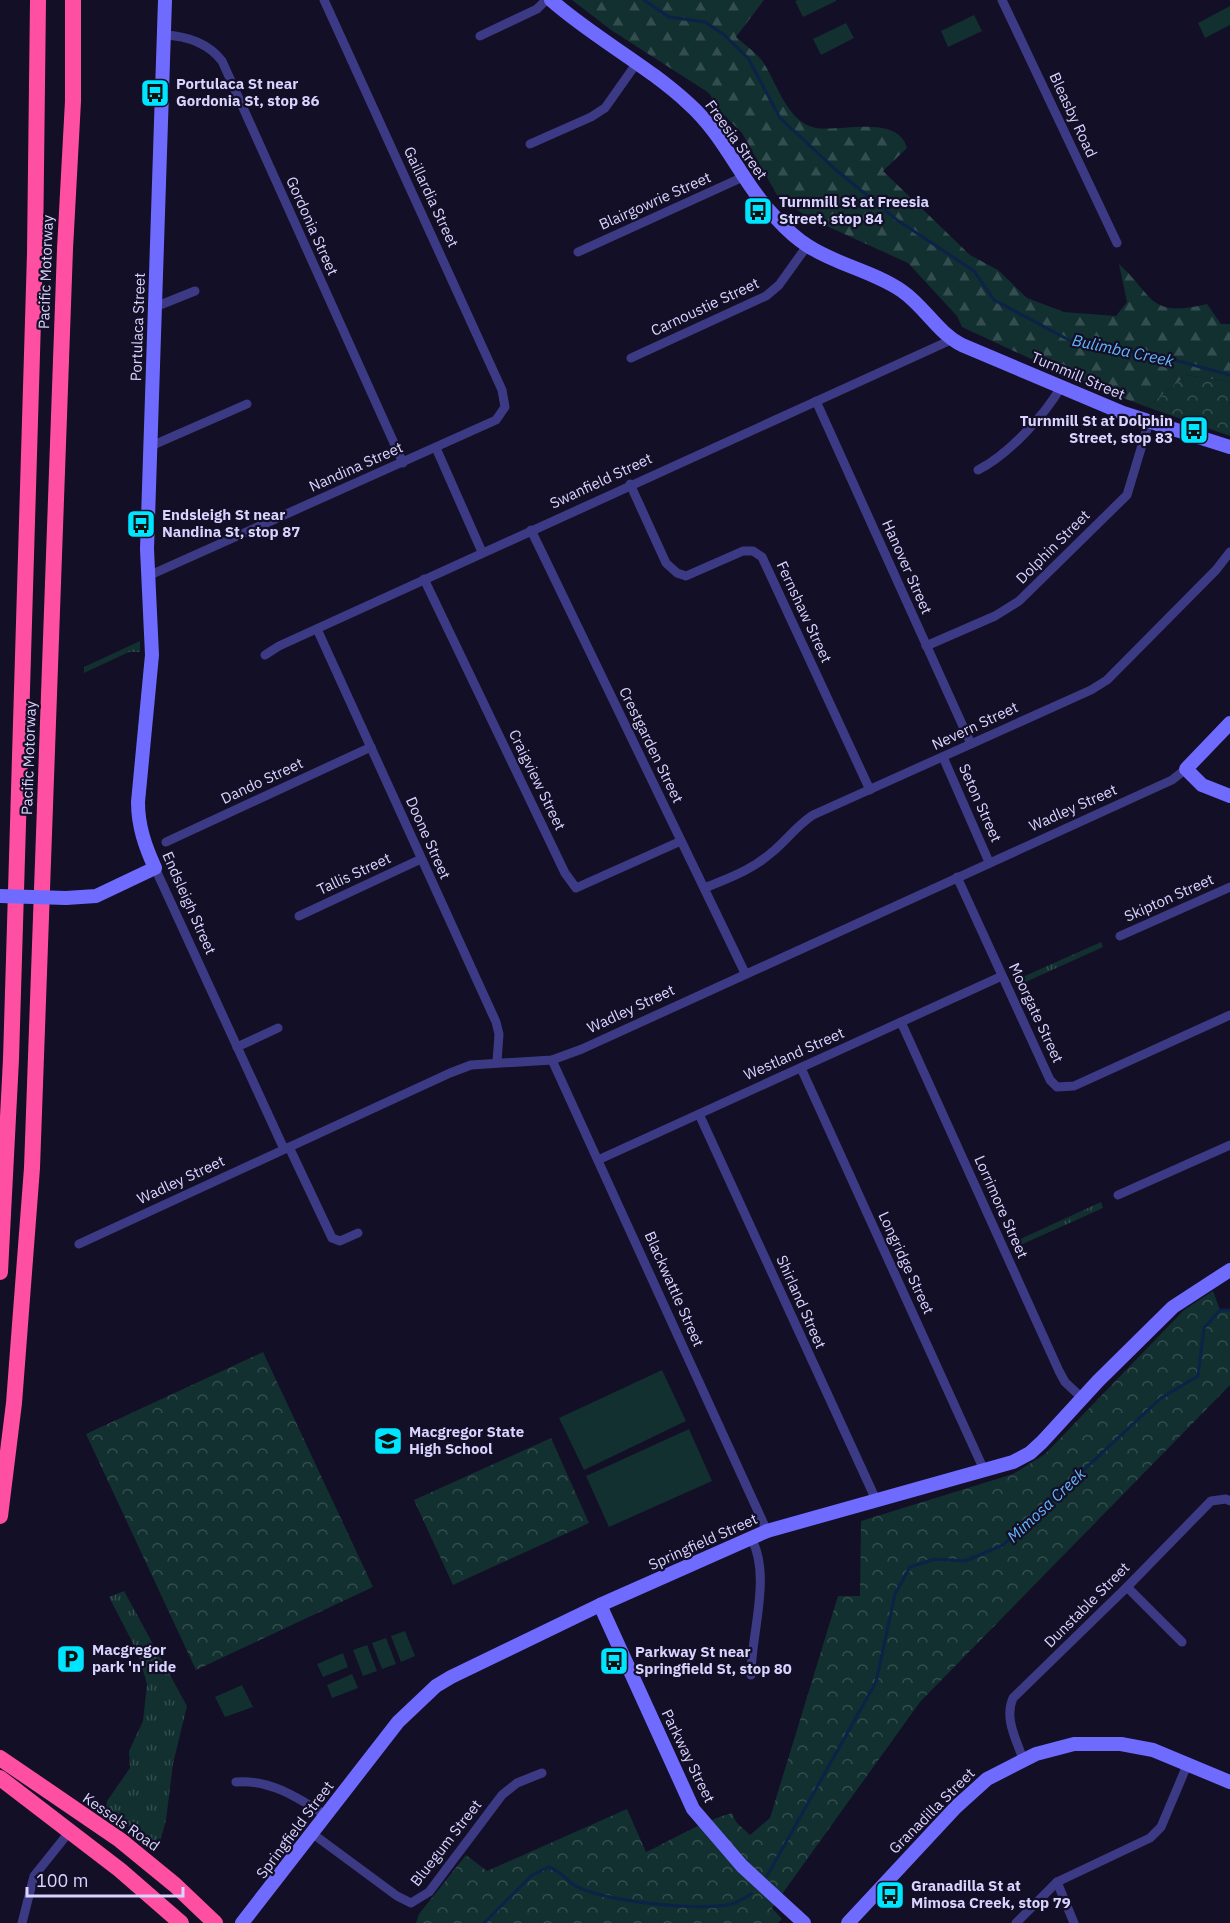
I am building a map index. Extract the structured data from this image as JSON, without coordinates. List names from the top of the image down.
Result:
{
  "streets": {
    "highway": ["Pacific Motorway", "Kessels Road"],
    "street": [
      "Bleasby Road",
      "Freesia Street",
      "Gaillardia Street",
      "Blairgowrie Street",
      "Gordonia Street",
      "Carnoustie Street",
      "Portulaca Street",
      "Turnmill Street",
      "Nandina Street",
      "Swanfield Street",
      "Dolphin Street",
      "Hanover Street",
      "Fernshaw Street",
      "Nevern Street",
      "Crestgarden Street",
      "Craigview Street",
      "Dando Street",
      "Seton Street",
      "Wadley Street",
      "Doone Street",
      "Tallis Street",
      "Skipton Street",
      "Endsleigh Street",
      "Moorgate Street",
      "Westland Street",
      "Lorrimore Street",
      "Longridge Street",
      "Blackwattle Street",
      "Shirland Street",
      "Springfield Street",
      "Dunstable Street",
      "Parkway Street",
      "Granadilla Street",
      "Bluegum Street"
    ]
  },
  "crossings": [
    ["Freesia Street", "Blairgowrie Street"],
    ["Freesia Street", "Carnoustie Street"],
    ["Freesia Street", "Turnmill Street"],
    ["Freesia Street", "Swanfield Street"],
    ["Gaillardia Street", "Nandina Street"],
    ["Gordonia Street", "Portulaca Street"],
    ["Gordonia Street", "Nandina Street"],
    ["Portulaca Street", "Nandina Street"],
    ["Portulaca Street", "Endsleigh Street"],
    ["Turnmill Street", "Swanfield Street"],
    ["Turnmill Street", "Dolphin Street"],
    ["Swanfield Street", "Hanover Street"],
    ["Swanfield Street", "Fernshaw Street"],
    ["Swanfield Street", "Crestgarden Street"],
    ["Swanfield Street", "Craigview Street"],
    ["Swanfield Street", "Doone Street"],
    ["Dolphin Street", "Hanover Street"],
    ["Hanover Street", "Nevern Street"],
    ["Fernshaw Street", "Nevern Street"],
    ["Nevern Street", "Crestgarden Street"],
    ["Nevern Street", "Seton Street"],
    ["Crestgarden Street", "Craigview Street"],
    ["Crestgarden Street", "Wadley Street"],
    ["Dando Street", "Doone Street"],
    ["Seton Street", "Wadley Street"],
    ["Wadley Street", "Doone Street"],
    ["Wadley Street", "Endsleigh Street"],
    ["Wadley Street", "Moorgate Street"],
    ["Wadley Street", "Blackwattle Street"],
    ["Doone Street", "Tallis Street"],
    ["Moorgate Street", "Westland Street"],
    ["Westland Street", "Lorrimore Street"],
    ["Westland Street", "Longridge Street"],
    ["Westland Street", "Blackwattle Street"],
    ["Westland Street", "Shirland Street"],
    ["Lorrimore Street", "Springfield Street"],
    ["Longridge Street", "Springfield Street"],
    ["Blackwattle Street", "Springfield Street"],
    ["Shirland Street", "Springfield Street"],
    ["Springfield Street", "Parkway Street"],
    ["Springfield Street", "Bluegum Street"],
    ["Dunstable Street", "Granadilla Street"]
  ],
  "water": ["Bulimba Creek", "Mimosa Creek"],
  "places": {
    "bus stop": [
      "Portulaca St near Gordonia St, stop 86",
      "Turnmill St at Freesia Street, stop 84",
      "Turnmill St at Dolphin Street, stop 83",
      "Endsleigh St near Nandina St, stop 87",
      "Parkway St near Springfield St, stop 80",
      "Granadilla St at Mimosa Creek, stop 79"
    ],
    "school or university": ["Macgregor State High School"],
    "parking": ["Macgregor park 'n' ride"]
  },
  "scale_bar": "100 m"
}
